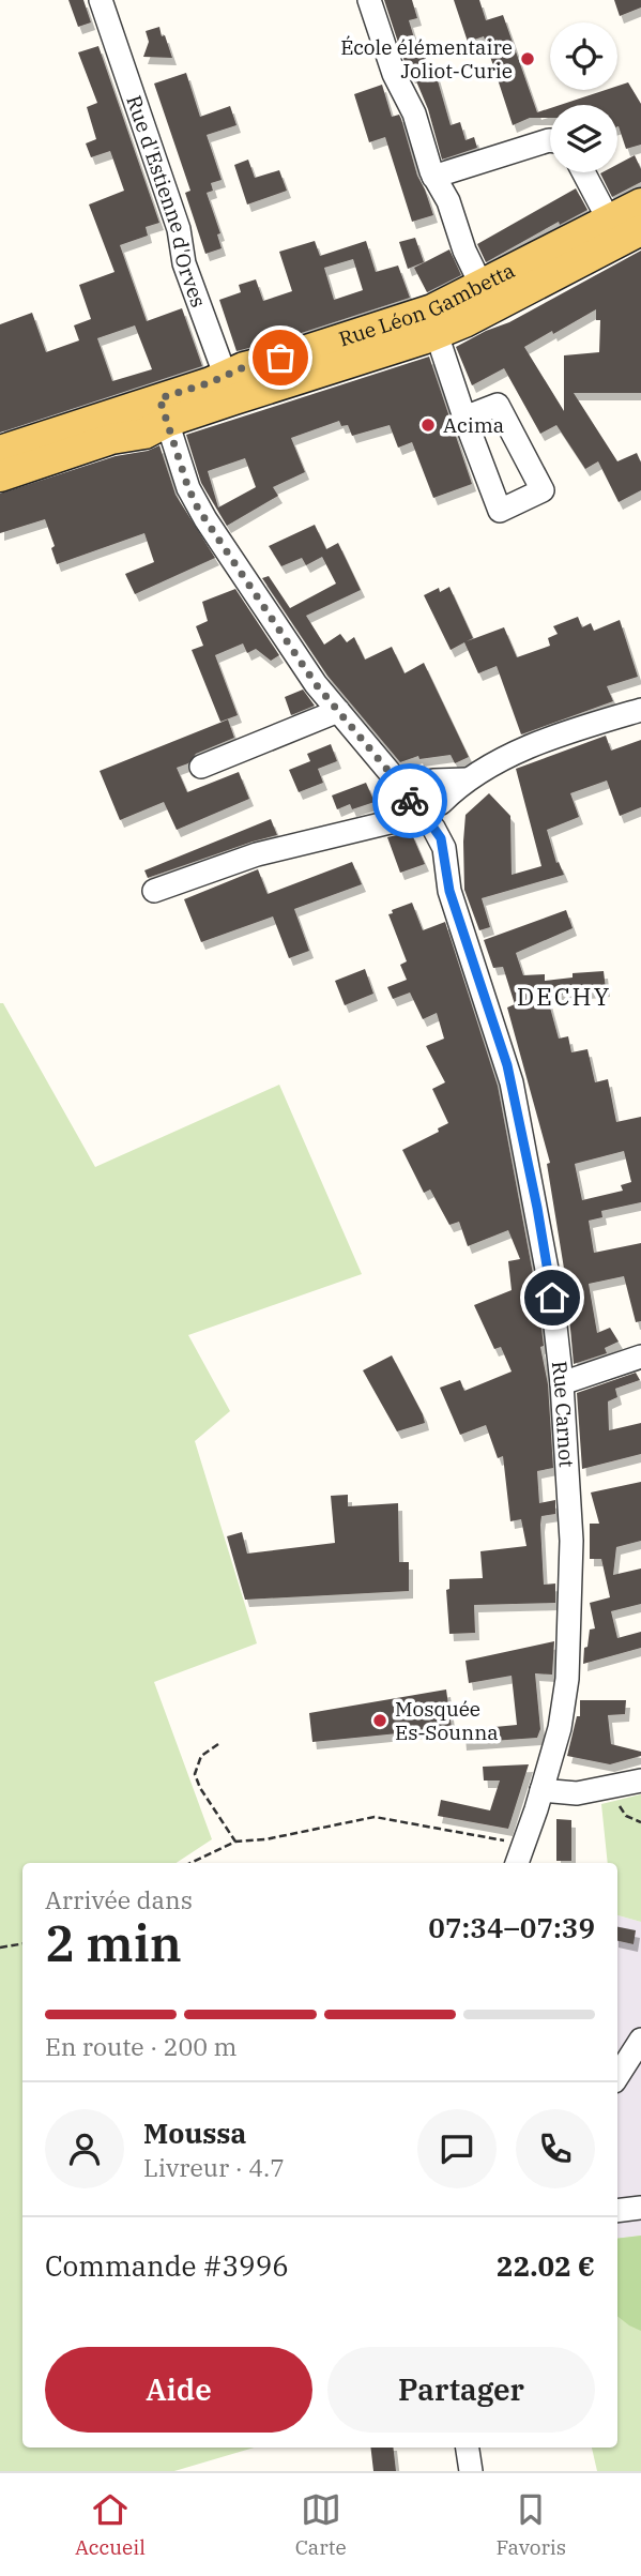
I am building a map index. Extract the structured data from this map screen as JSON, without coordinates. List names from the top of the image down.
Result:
{
  "streets": {
    "main road": ["Rue Léon Gambetta"],
    "street": ["Rue d'Estienne d'Orves", "Rue Carnot"]
  },
  "crossings": [
    ["Rue d'Estienne d'Orves", "Rue Léon Gambetta"],
    ["Rue Léon Gambetta", "Rue Carnot"]
  ],
  "districts": ["DECHY"],
  "places": ["École élémentaire Joliot-Curie", "Acima", "Mosquée Es-Sounna"],
  "page": {
    "heading": ["2 min", "Arrivée dans", "07:34–07:39"],
    "panel": [
      "Moussa",
      "Livreur · 4.7",
      "Commande #3996",
      "22.02 €"
    ],
    "bar": "En route · 200 m",
    "buttons": ["Aide", "Partager"],
    "tabs": ["Accueil", "Carte", "Favoris"]
  }
}
